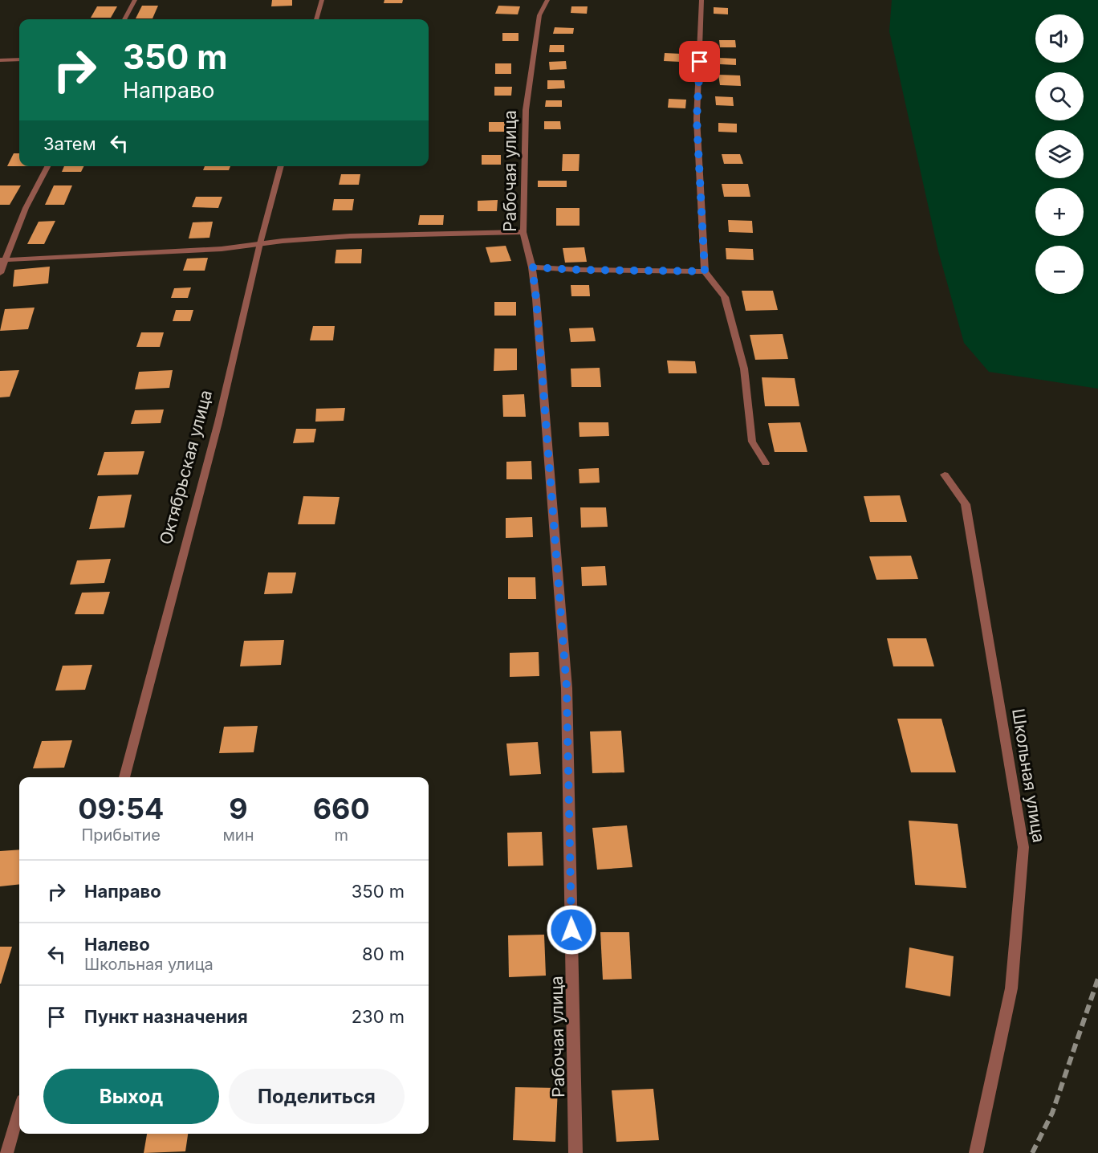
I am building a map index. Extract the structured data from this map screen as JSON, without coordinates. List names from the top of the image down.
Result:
{
  "streets": {
    "street": ["Рабочая улица", "Октябрьская улица", "Школьная улица"]
  },
  "page": {
    "map_buttons": ["+", "−"],
    "turn": ["350 m", "Направо"],
    "then": "Затем",
    "eta": [
      "09:54",
      "Прибытие",
      "9",
      "мин",
      "660",
      "m"
    ],
    "list": [
      {
        "name": "Направо",
        "value": "350 m"
      },
      {
        "name": "Налево",
        "note": "Школьная улица",
        "value": "80 m"
      },
      {
        "name": "Пункт назначения",
        "value": "230 m"
      }
    ],
    "buttons": ["Выход", "Поделиться"]
  }
}
